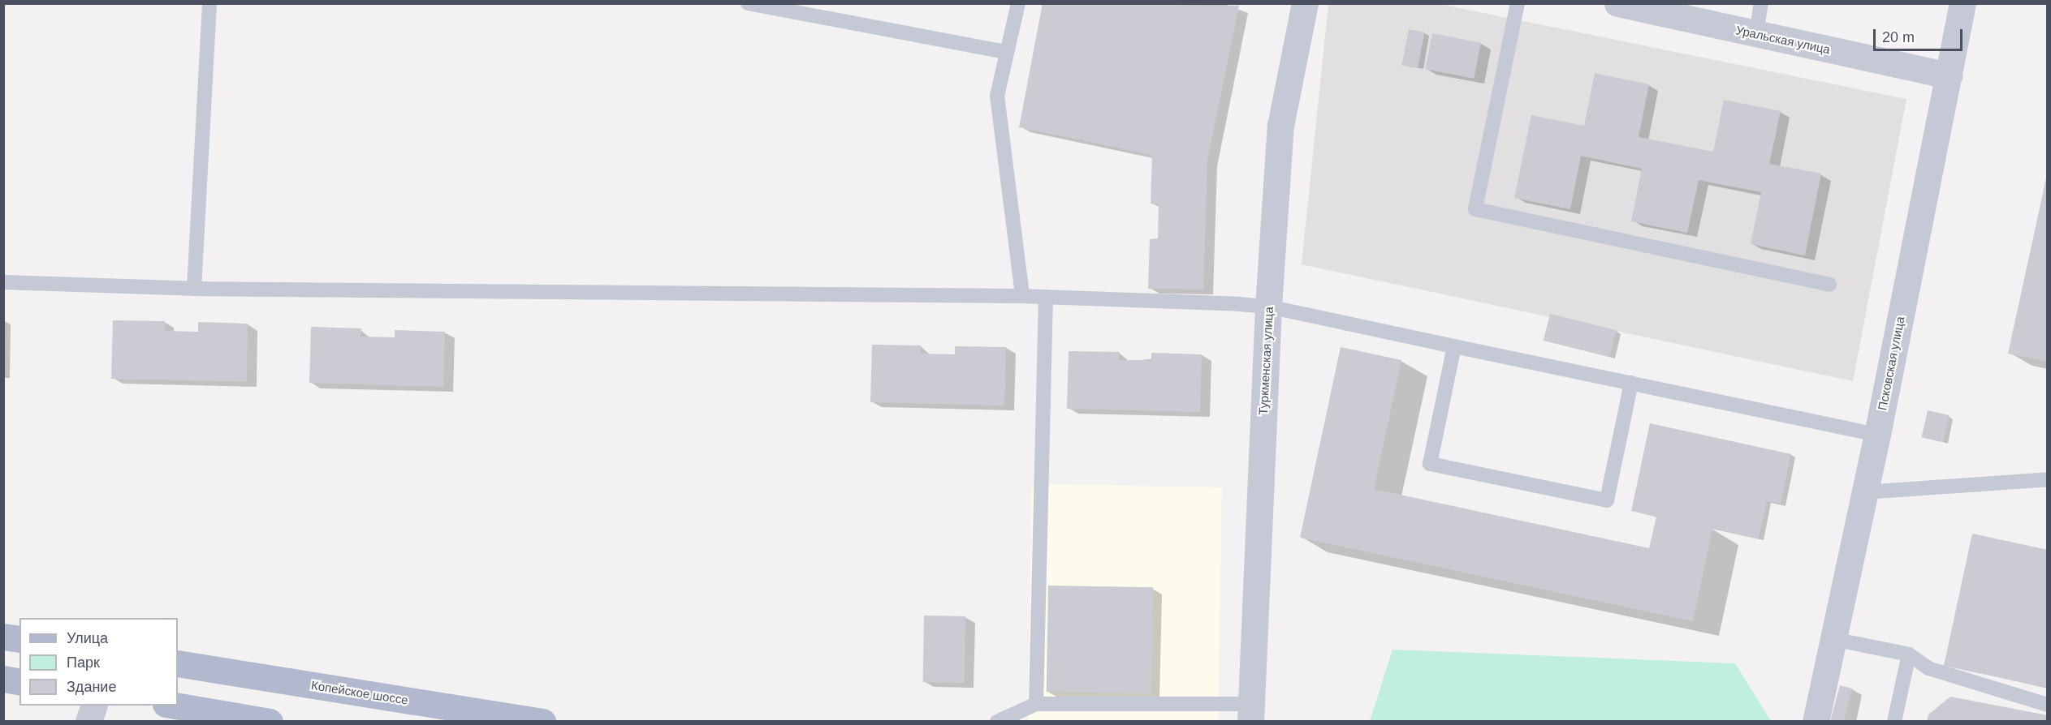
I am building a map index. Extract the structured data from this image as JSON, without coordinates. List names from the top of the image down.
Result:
{
  "streets": {
    "main road": ["Копейское шоссе"],
    "street": ["Уральская улица", "Туркменская улица", "Псковская улица"]
  },
  "crossings": [
    ["Уральская улица", "Псковская улица"]
  ],
  "legend": ["Улица", "Парк", "Здание"],
  "scale_bar": "20 m"
}
